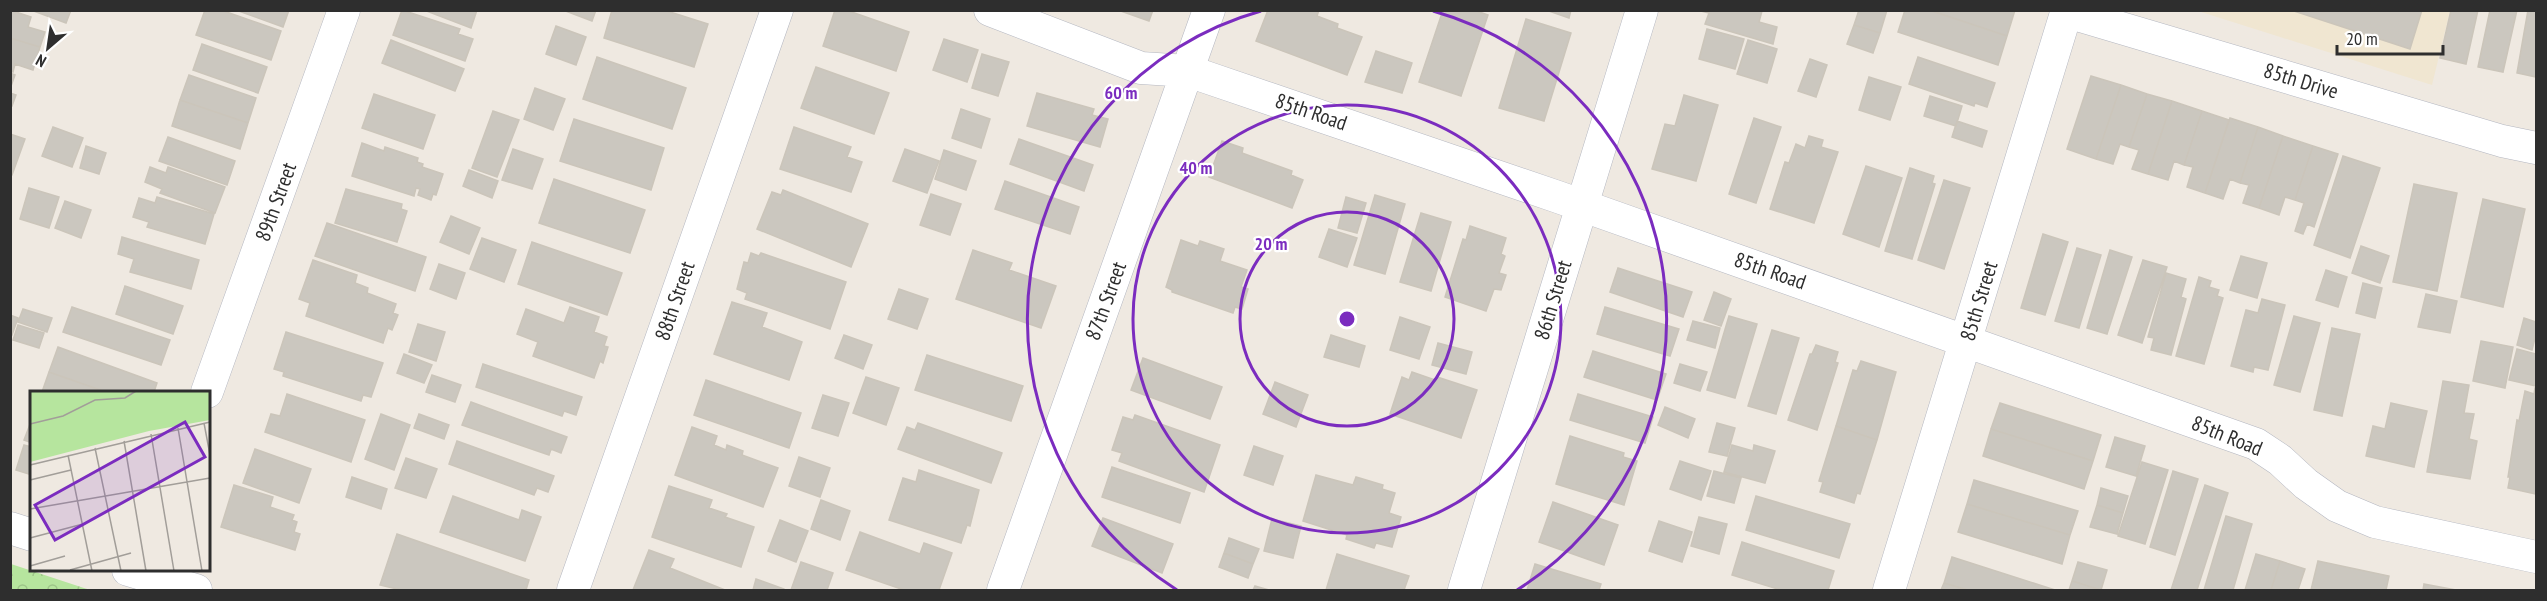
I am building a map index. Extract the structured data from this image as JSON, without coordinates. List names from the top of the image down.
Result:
{
  "streets": {
    "street": [
      "85th Drive",
      "85th Road",
      "89th Street",
      "86th Street",
      "88th Street",
      "87th Street",
      "85th Street"
    ]
  },
  "crossings": [
    ["85th Drive", "85th Street"],
    ["85th Road", "86th Street"],
    ["85th Road", "87th Street"],
    ["85th Road", "85th Street"]
  ],
  "scale_bar": "20 m",
  "north": "bottom left",
  "rings": ["60 m", "40 m", "20 m"]
}
